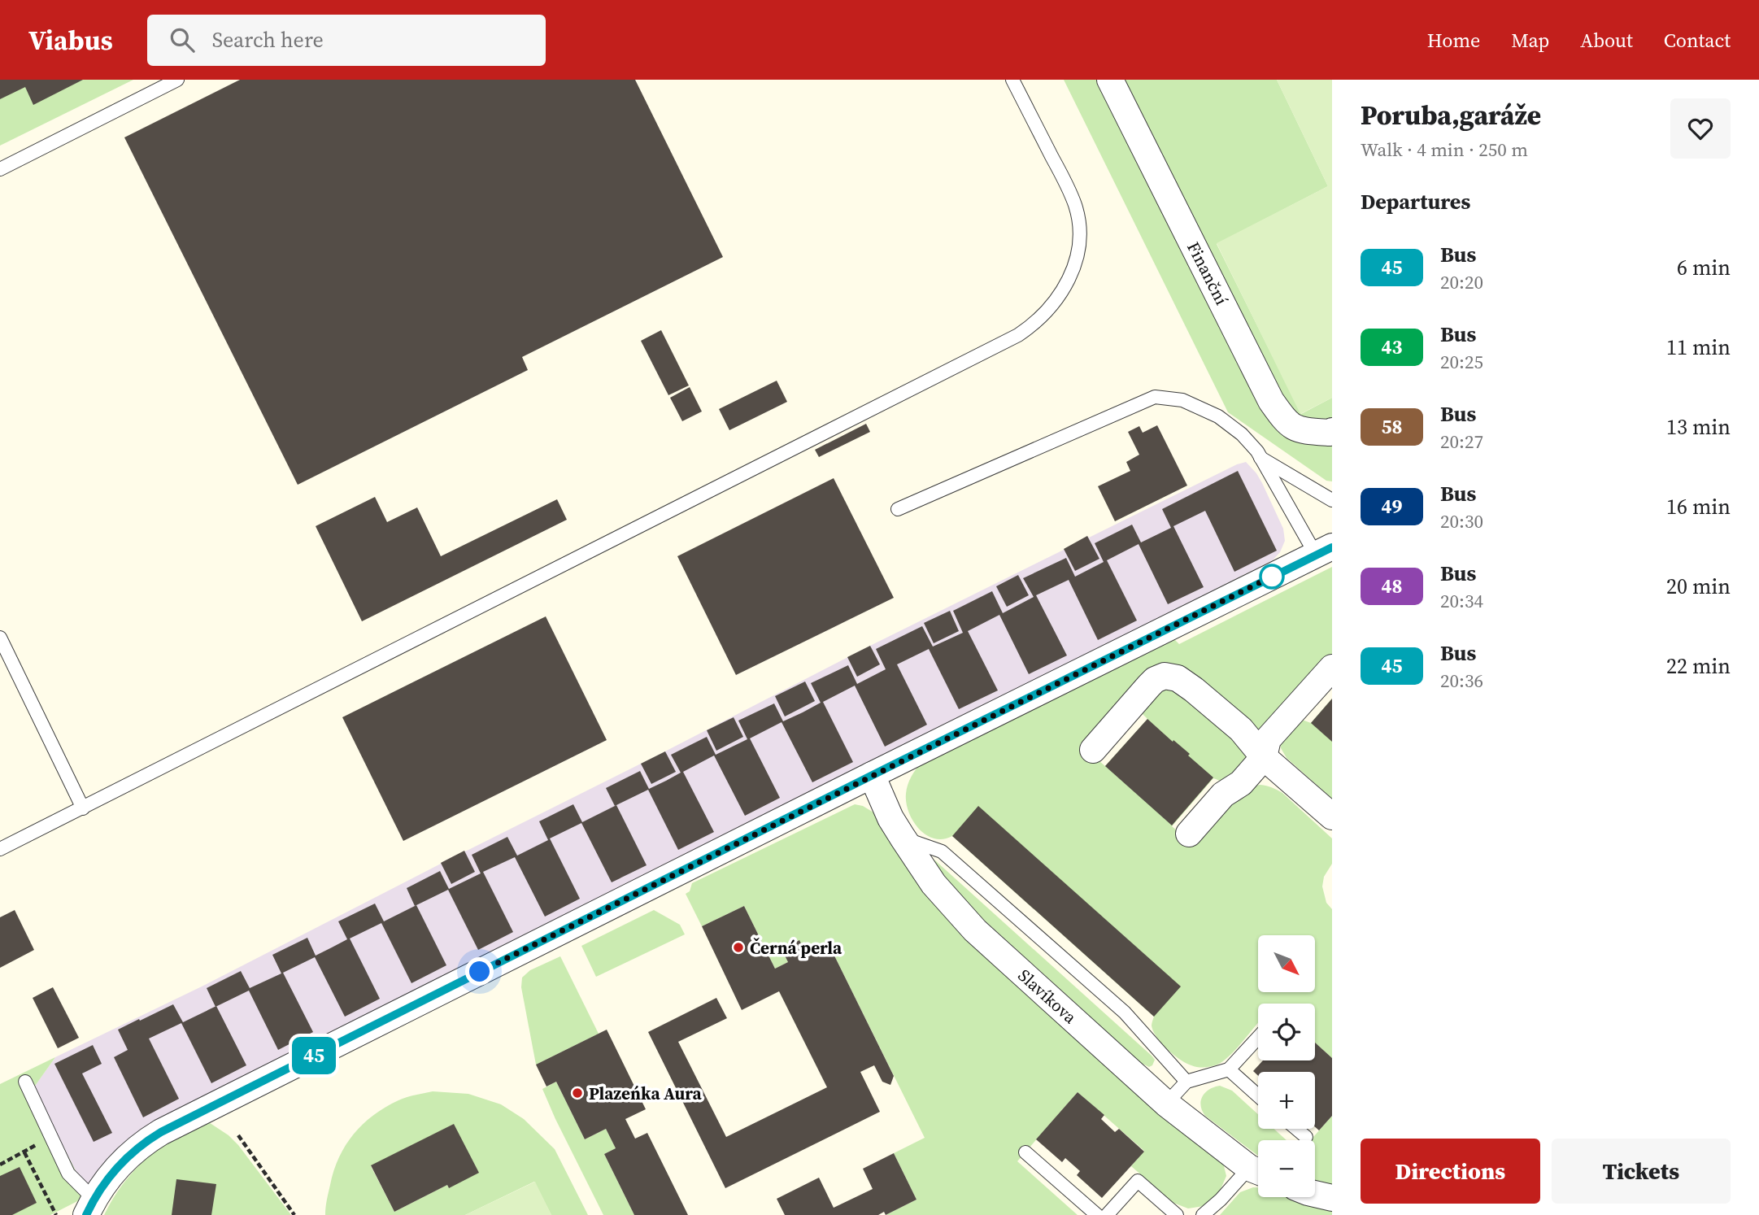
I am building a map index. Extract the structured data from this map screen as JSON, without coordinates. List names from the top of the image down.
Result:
{
  "streets": {
    "street": ["Finanční", "Slavíkova"]
  },
  "places": ["Černá perla", "Plazeńka Aura"],
  "lines": ["bus line 45"],
  "north": "bottom right",
  "page": {
    "header": "Viabus",
    "search": "Search here",
    "nav": [
      "Home",
      "Map",
      "About",
      "Contact"
    ],
    "on_map": "45",
    "heading": [
      ["Poruba,garáže", "Walk · 4 min · 250 m"],
      "Departures"
    ],
    "list": [
      {
        "mark": "45",
        "name": "Bus",
        "note": "20:20",
        "value": "6 min"
      },
      {
        "mark": "43",
        "name": "Bus",
        "note": "20:25",
        "value": "11 min"
      },
      {
        "mark": "58",
        "name": "Bus",
        "note": "20:27",
        "value": "13 min"
      },
      {
        "mark": "49",
        "name": "Bus",
        "note": "20:30",
        "value": "16 min"
      },
      {
        "mark": "48",
        "name": "Bus",
        "note": "20:34",
        "value": "20 min"
      },
      {
        "mark": "45",
        "name": "Bus",
        "note": "20:36",
        "value": "22 min"
      }
    ],
    "map_buttons": ["+", "−"],
    "buttons": ["Directions", "Tickets"]
  }
}
